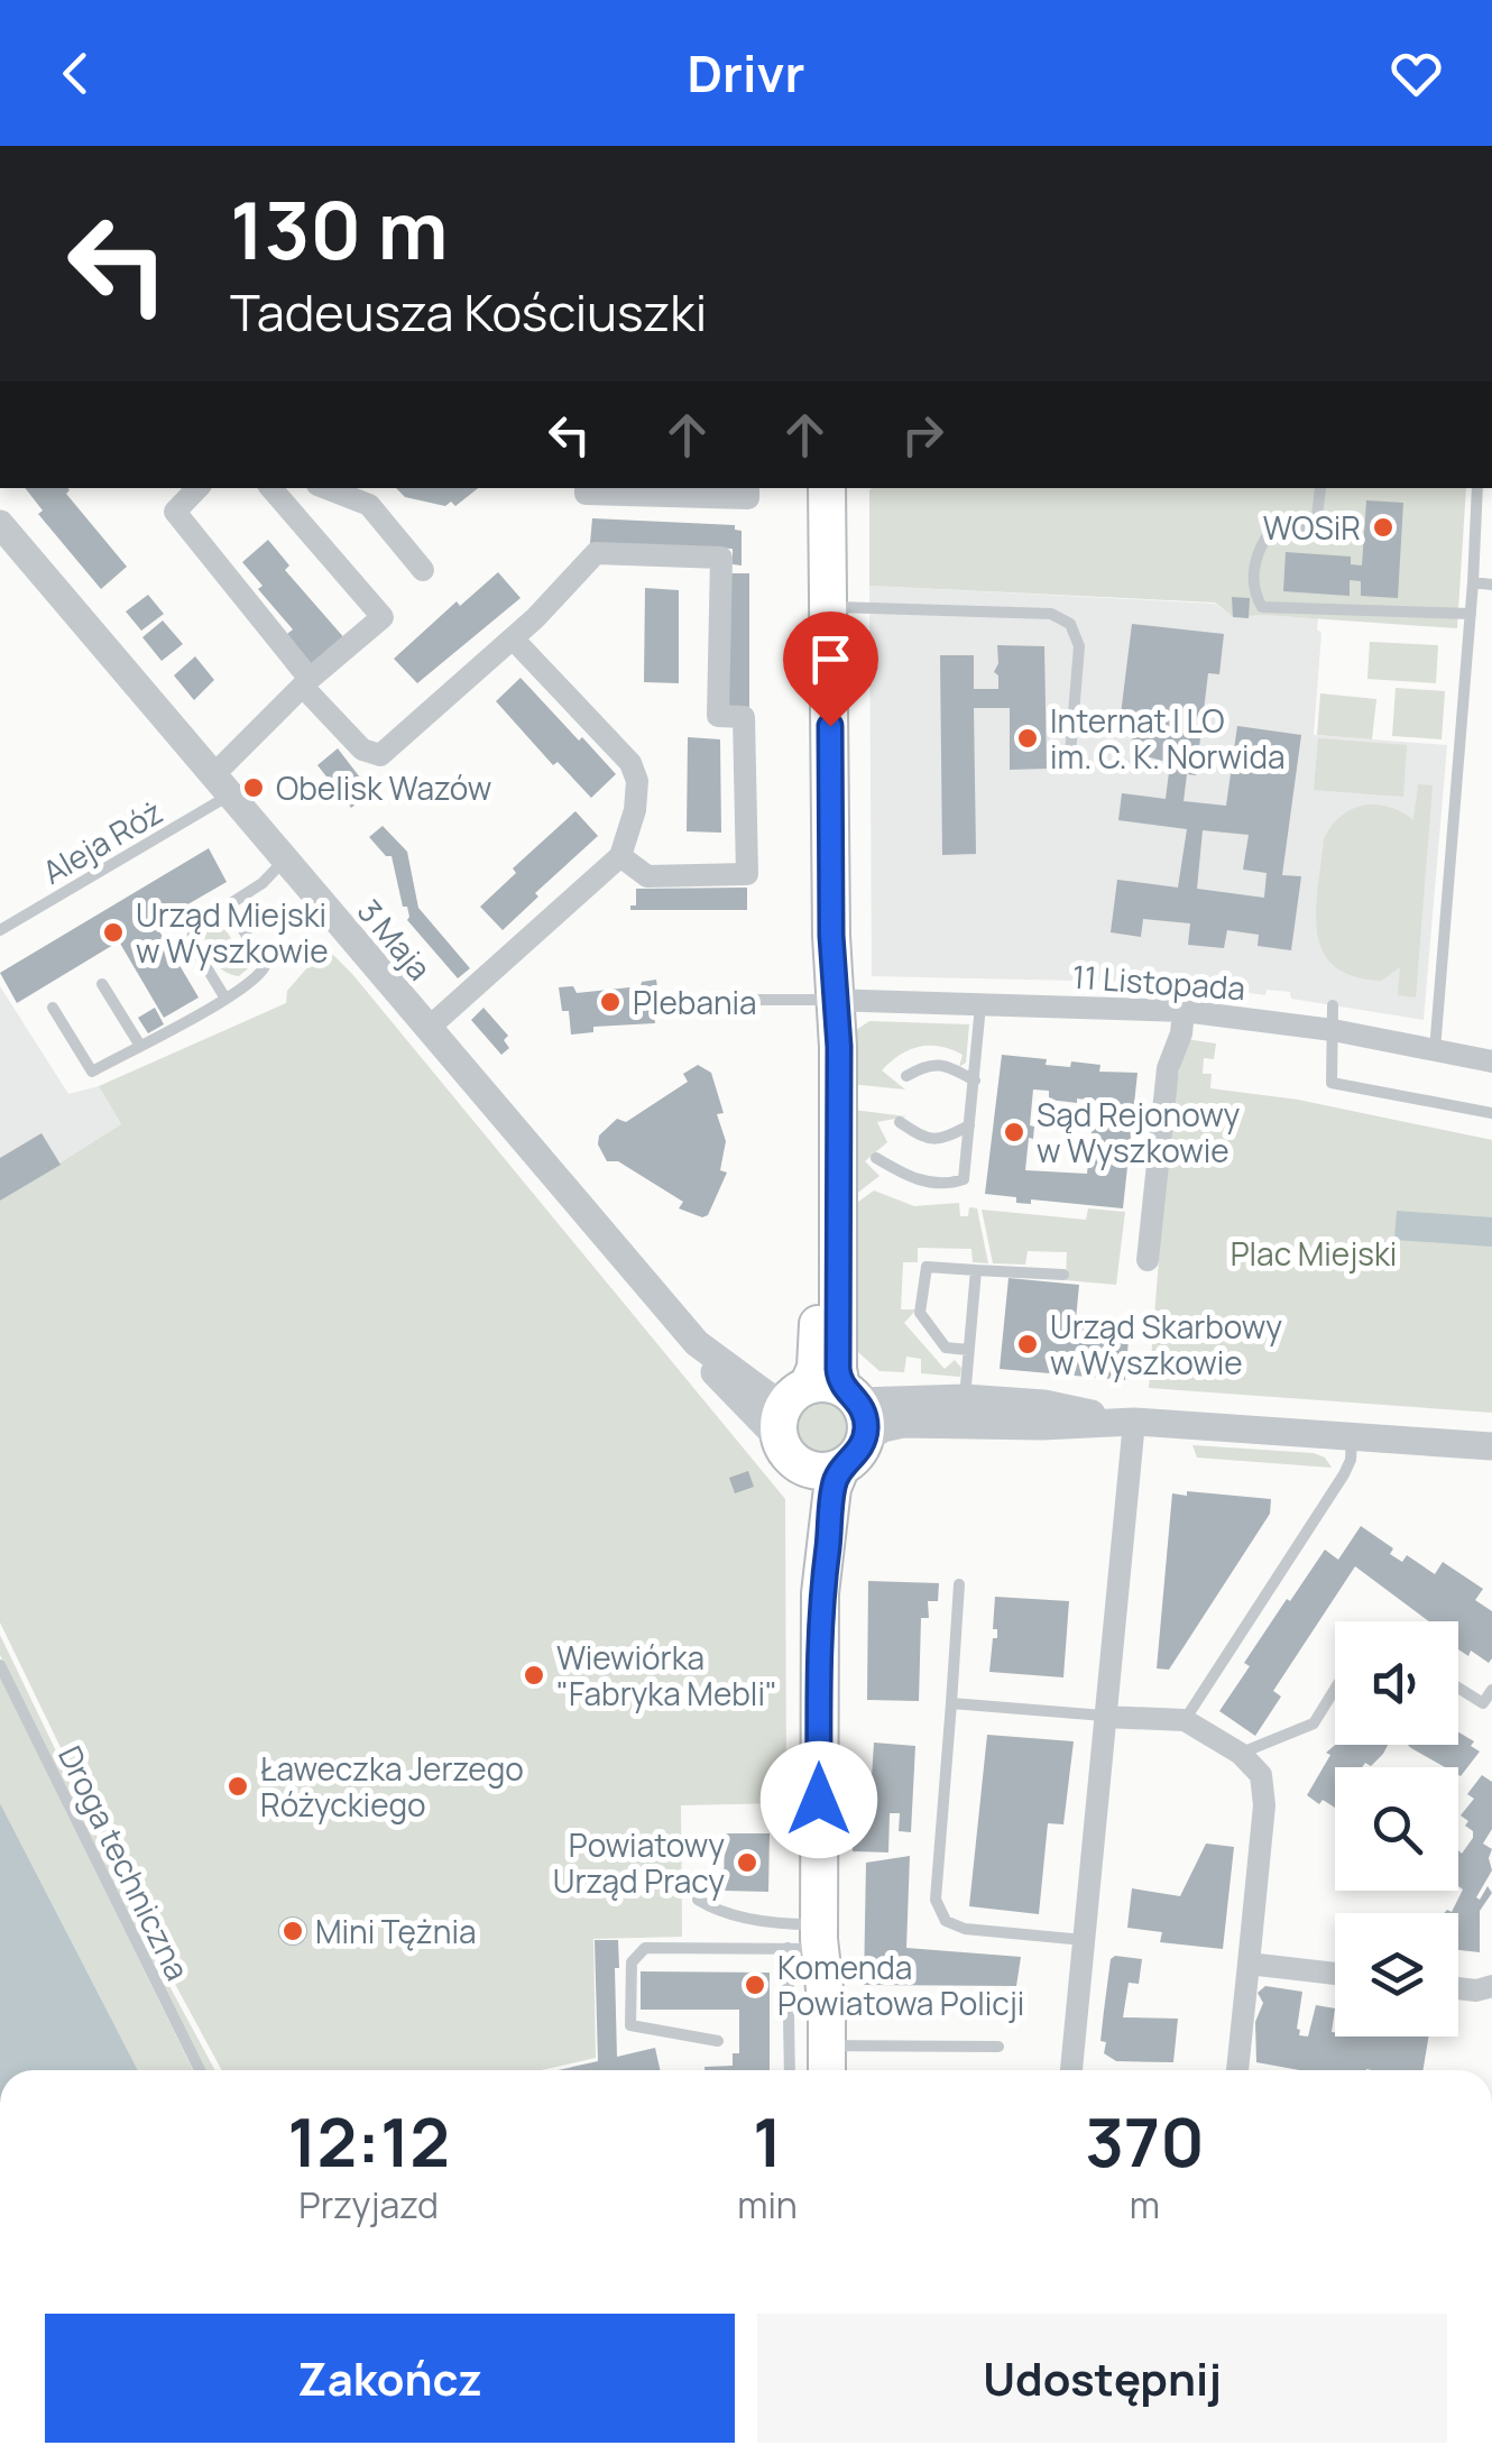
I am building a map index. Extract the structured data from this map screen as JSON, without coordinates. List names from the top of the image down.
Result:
{
  "streets": {
    "street": ["3 Maja", "11 Listopada"],
    "lane": ["Aleja Róż", "Droga techniczna"]
  },
  "crossings": [
    ["Aleja Róż", "3 Maja"]
  ],
  "parks": ["Plac Miejski"],
  "places": [
    "WOSiR",
    "Internat I LO im. C. K. Norwida",
    "Obelisk Wazów",
    "Urząd Miejski w Wyszkowie",
    "Plebania",
    "Sąd Rejonowy w Wyszkowie",
    "Urząd Skarbowy w Wyszkowie",
    "Wiewiórka \"Fabryka Mebli\"",
    "Ławeczka Jerzego Różyckiego",
    "Powiatowy Urząd Pracy",
    "Mini Tężnia",
    "Komenda Powiatowa Policji"
  ],
  "page": {
    "header": "Drivr",
    "turn": ["130 m", "Tadeusza Kościuszki"],
    "eta": [
      "12:12",
      "Przyjazd",
      "1",
      "min",
      "370",
      "m"
    ],
    "buttons": ["Zakończ", "Udostępnij"]
  }
}
